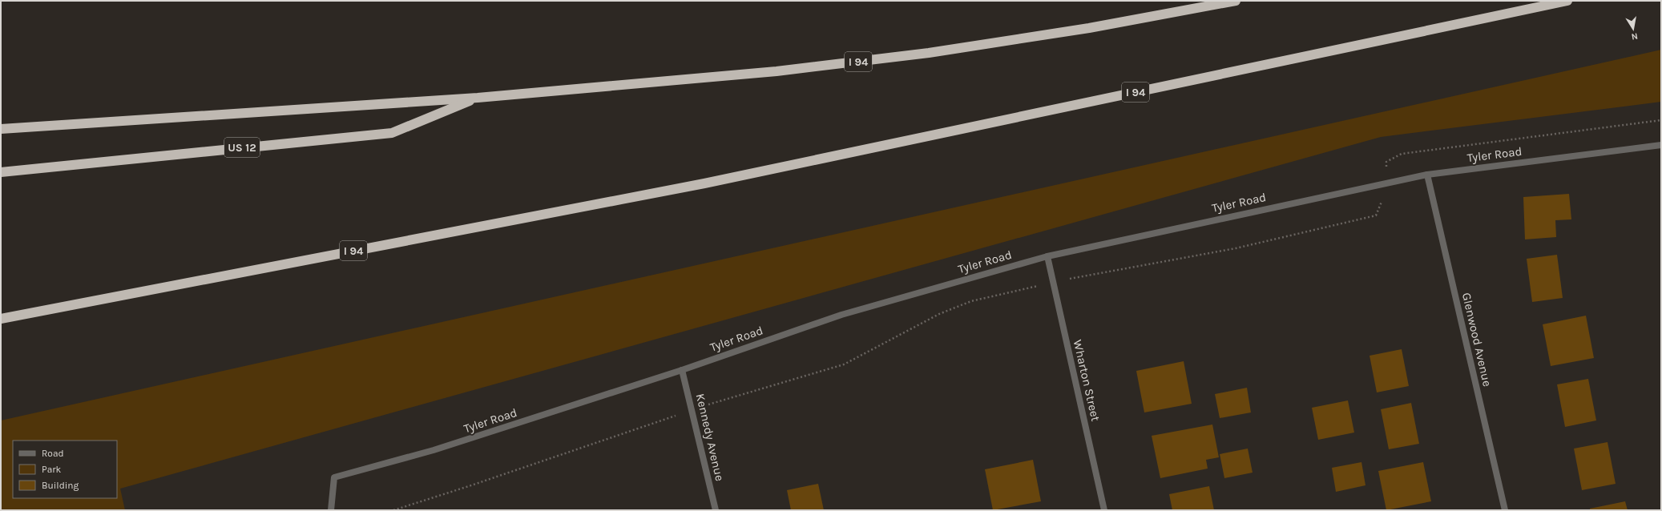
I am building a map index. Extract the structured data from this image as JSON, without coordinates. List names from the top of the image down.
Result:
{
  "streets": {
    "highway": ["I 94", "US 12"],
    "street": [
      "Tyler Road",
      "Glenwood Avenue",
      "Wharton Street",
      "Kennedy Avenue"
    ]
  },
  "crossings": [
    ["I 94", "US 12"],
    ["Tyler Road", "Glenwood Avenue"],
    ["Tyler Road", "Wharton Street"],
    ["Tyler Road", "Kennedy Avenue"]
  ],
  "legend": ["Road", "Park", "Building"],
  "north": "bottom"
}
